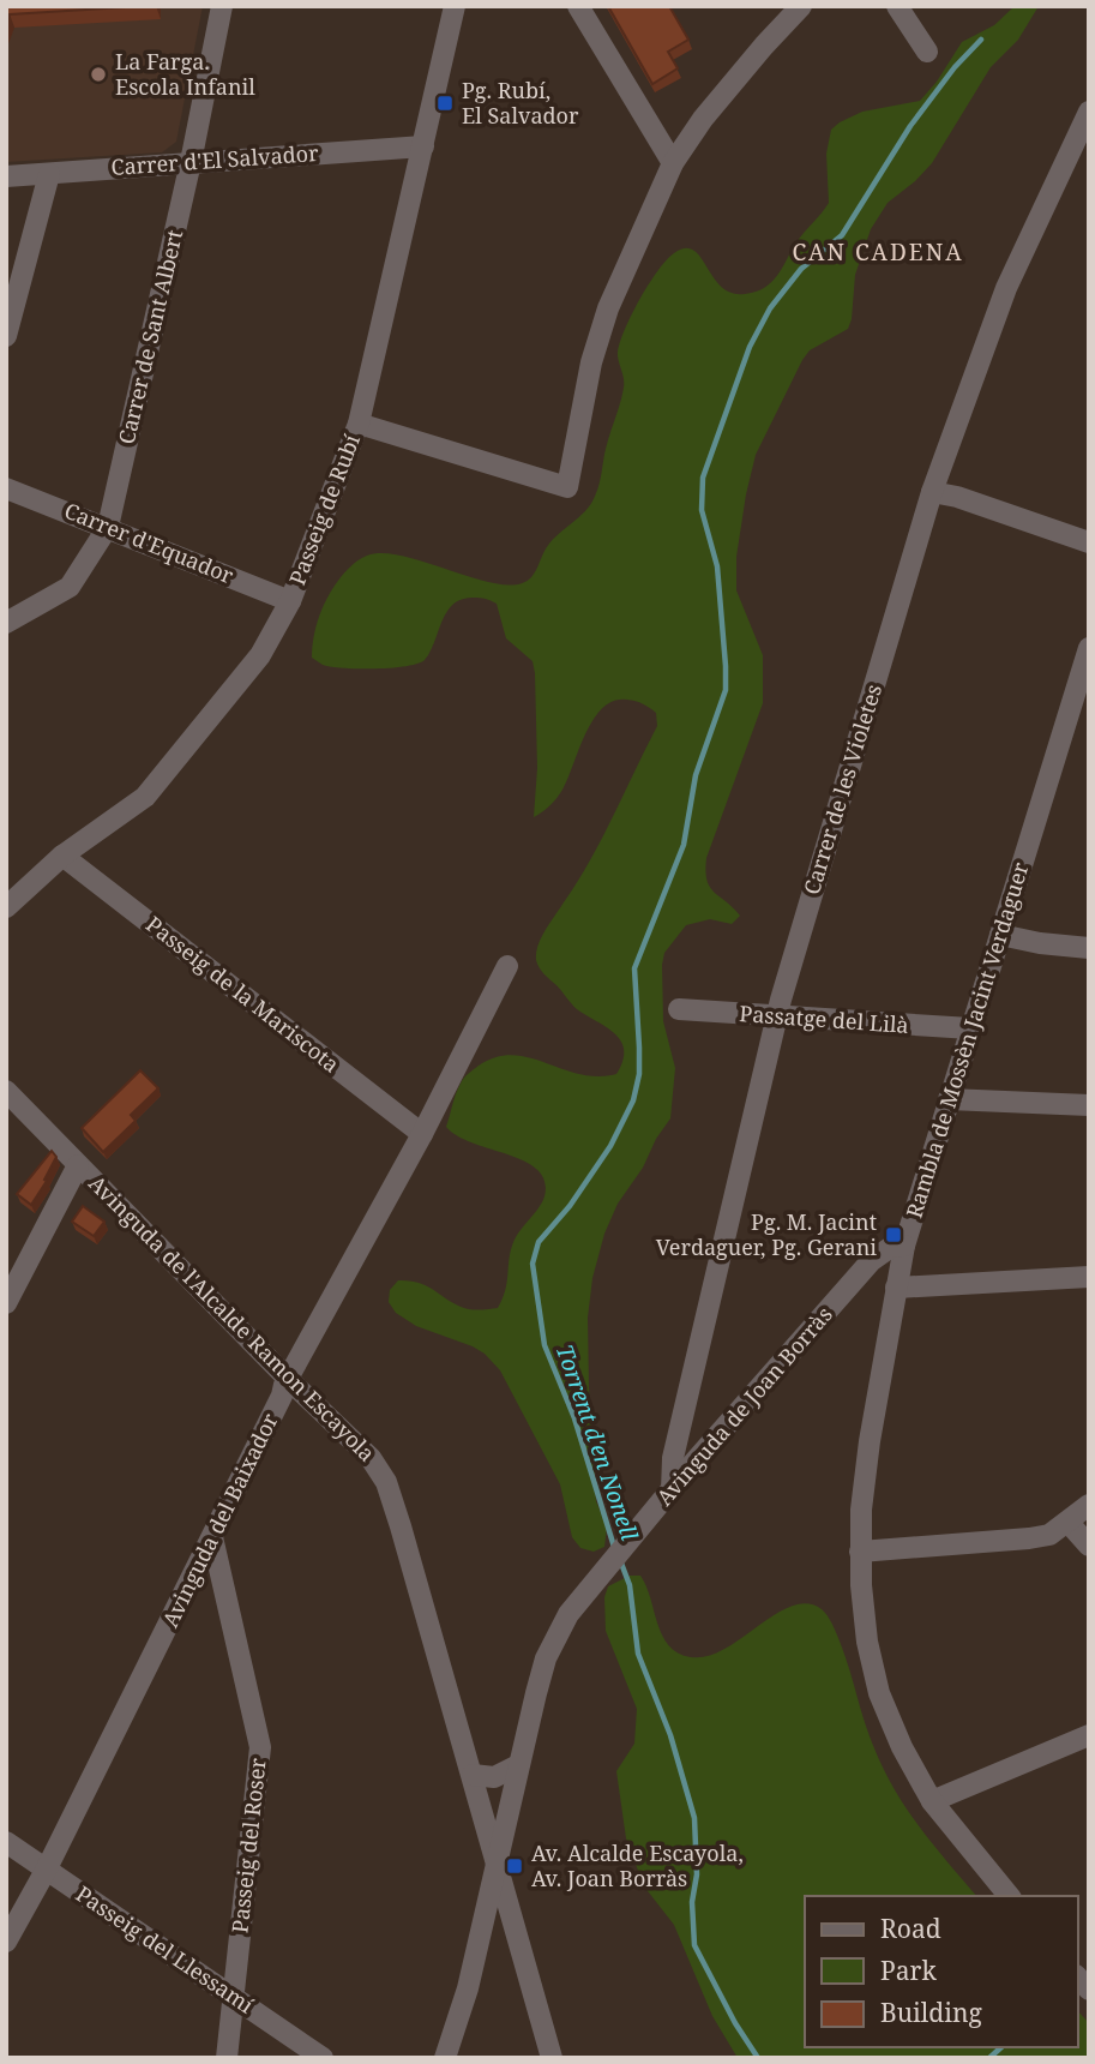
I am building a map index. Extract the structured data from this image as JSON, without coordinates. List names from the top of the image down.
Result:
{
  "streets": {
    "street": [
      "Carrer d'El Salvador",
      "Carrer de Sant Albert",
      "Passeig de Rubí",
      "Carrer d'Equador",
      "Carrer de les Violetes",
      "Passeig de la Mariscota",
      "Passatge del Lilà",
      "Rambla de Mossèn Jacint Verdaguer",
      "Avinguda de l'Alcalde Ramon Escayola",
      "Avinguda de Joan Borràs",
      "Avinguda del Baixador",
      "Passeig del Roser",
      "Passeig del Llessamí"
    ]
  },
  "crossings": [
    ["Carrer d'El Salvador", "Carrer de Sant Albert"],
    ["Carrer d'El Salvador", "Passeig de Rubí"],
    ["Carrer de Sant Albert", "Carrer d'Equador"],
    ["Passeig de Rubí", "Carrer d'Equador"],
    ["Passeig de Rubí", "Passeig de la Mariscota"],
    ["Carrer de les Violetes", "Passatge del Lilà"],
    ["Carrer de les Violetes", "Avinguda de Joan Borràs"],
    ["Passeig de la Mariscota", "Avinguda del Baixador"],
    ["Passatge del Lilà", "Rambla de Mossèn Jacint Verdaguer"],
    ["Rambla de Mossèn Jacint Verdaguer", "Avinguda de Joan Borràs"],
    ["Avinguda de l'Alcalde Ramon Escayola", "Avinguda de Joan Borràs"],
    ["Avinguda de l'Alcalde Ramon Escayola", "Avinguda del Baixador"],
    ["Avinguda del Baixador", "Passeig del Roser"],
    ["Avinguda del Baixador", "Passeig del Llessamí"],
    ["Passeig del Roser", "Passeig del Llessamí"]
  ],
  "districts": ["CAN CADENA"],
  "water": ["Torrent d'en Nonell"],
  "places": {
    "other": ["La Farga. Escola Infanil"],
    "transit": ["Pg. Rubí, El Salvador", "Pg. M. Jacint Verdaguer, Pg. Gerani", "Av. Alcalde Escayola, Av. Joan Borràs"]
  },
  "legend": ["Road", "Park", "Building"]
}
